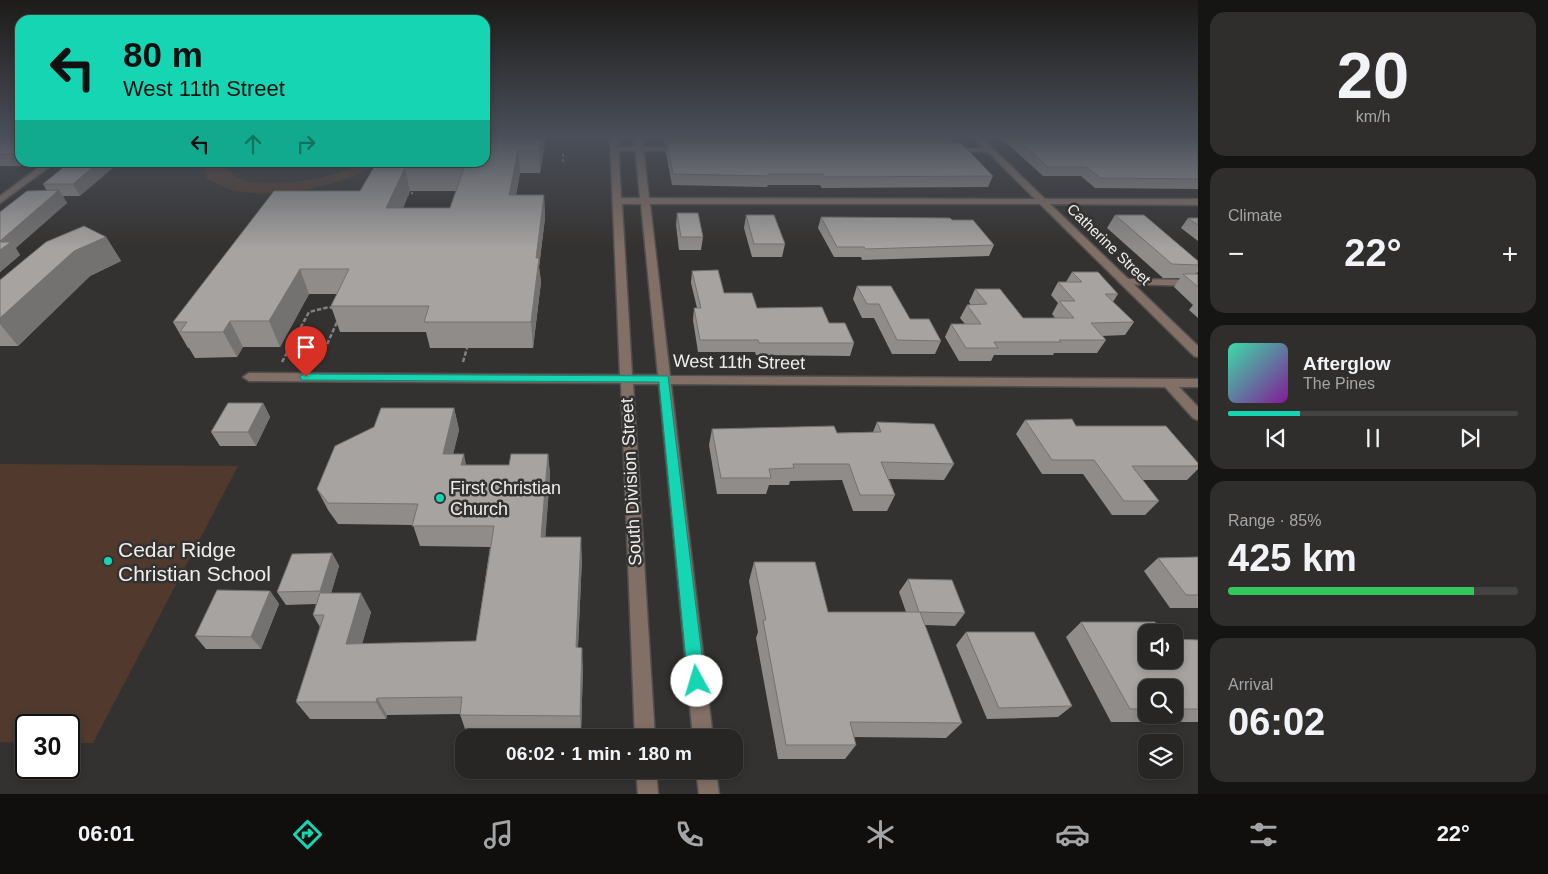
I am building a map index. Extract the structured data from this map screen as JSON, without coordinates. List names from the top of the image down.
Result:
{
  "streets": {
    "street": ["Catherine Street", "West 11th Street", "South Division Street"]
  },
  "crossings": [
    ["West 11th Street", "South Division Street"]
  ],
  "places": ["First Christian Church", "Cedar Ridge Christian School"],
  "page": {
    "tile": [
      ["20", "km/h"],
      "Climate",
      ["Range · 85%", "425 km"],
      ["Arrival", "06:02"]
    ],
    "turn": ["80 m", "West 11th Street"],
    "heat": ["−", "22°", "+"],
    "song": ["Afterglow", "The Pines"],
    "limit": "30",
    "trip": "06:02 · 1 min · 180 m",
    "tabs": ["06:01", "22°"]
  }
}
